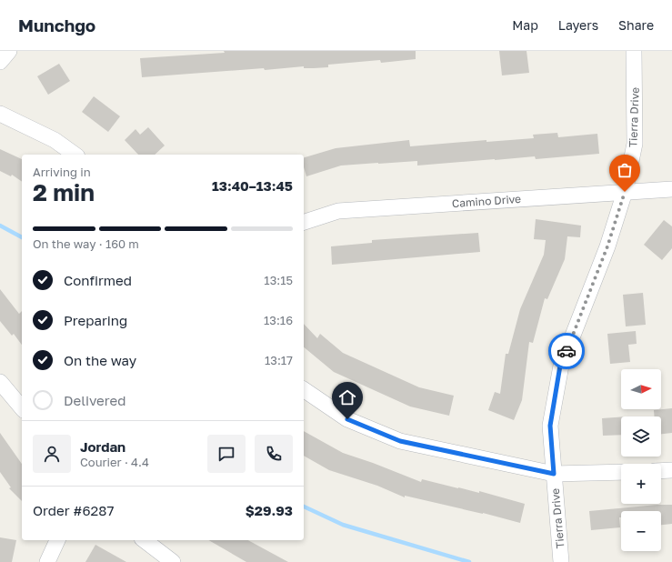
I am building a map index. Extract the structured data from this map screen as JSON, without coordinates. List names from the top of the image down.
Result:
{
  "streets": {
    "street": ["Tierra Drive", "Camino Drive"]
  },
  "crossings": [
    ["Tierra Drive", "Camino Drive"]
  ],
  "north": "right",
  "page": {
    "header": "Munchgo",
    "nav": ["Map", "Layers", "Share"],
    "heading": ["2 min", "Arriving in", "13:40–13:45"],
    "panel": [
      "Jordan",
      "Courier · 4.4",
      "Order #6287",
      "$29.93"
    ],
    "bar": "On the way · 160 m",
    "list": [
      ["Confirmed", "13:15"],
      ["Preparing", "13:16"],
      ["On the way", "13:17"],
      "Delivered"
    ],
    "map_buttons": ["+", "−"]
  }
}
